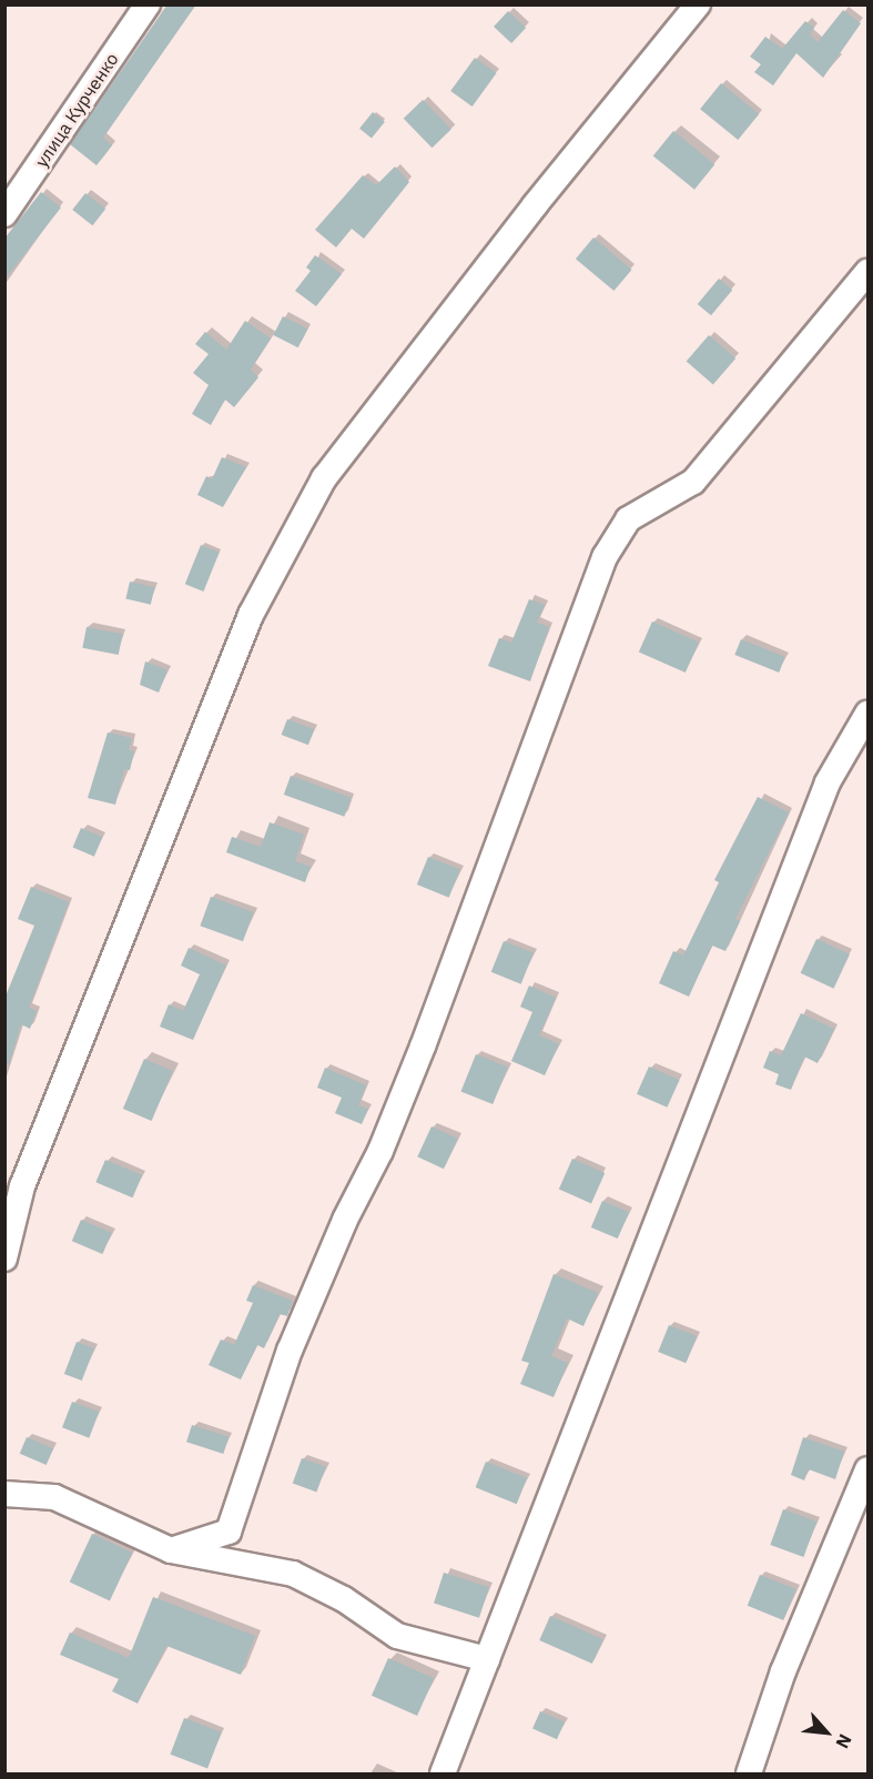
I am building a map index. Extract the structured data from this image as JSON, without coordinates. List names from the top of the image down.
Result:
{
  "streets": {
    "street": ["улица Курченко"]
  },
  "north": "bottom right"
}
